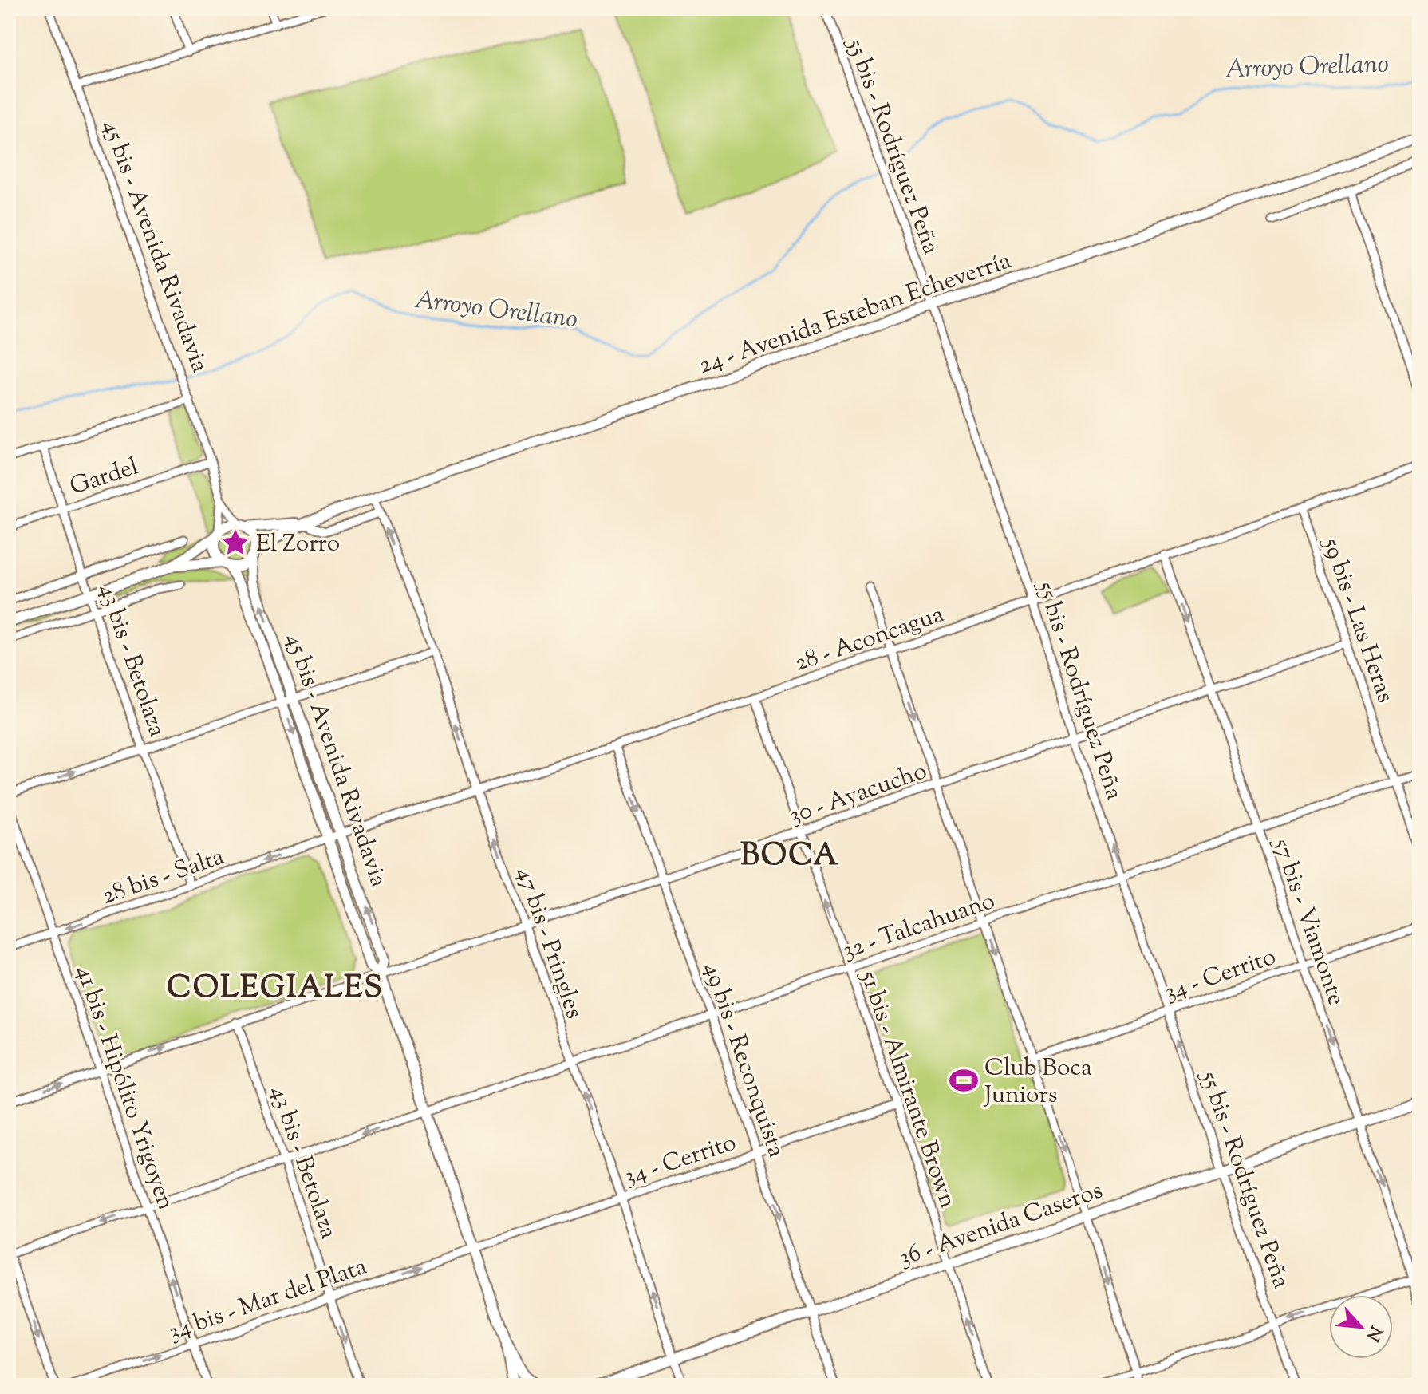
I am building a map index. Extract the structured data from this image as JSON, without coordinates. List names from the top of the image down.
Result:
{
  "streets": {
    "main road": ["45 bis - Avenida Rivadavia", "24 - Avenida Esteban Echeverría", "36 - Avenida Caseros"],
    "street": [
      "55 bis - Rodríguez Peña",
      "Gardel",
      "59 bis - Las Heras",
      "28 - Aconcagua",
      "43 bis - Betolaza",
      "30 - Ayacucho",
      "28 bis - Salta",
      "57 bis - Viamonte",
      "32 - Talcahuano",
      "47 bis - Pringles",
      "34 - Cerrito",
      "49 bis - Reconquista",
      "41 bis - Hipólito Yrigoyen",
      "51 bis - Almirante Brown",
      "34 bis - Mar del Plata"
    ]
  },
  "crossings": [
    ["55 bis - Rodríguez Peña", "24 - Avenida Esteban Echeverría"],
    ["55 bis - Rodríguez Peña", "28 - Aconcagua"],
    ["55 bis - Rodríguez Peña", "30 - Ayacucho"],
    ["55 bis - Rodríguez Peña", "32 - Talcahuano"],
    ["55 bis - Rodríguez Peña", "34 - Cerrito"],
    ["55 bis - Rodríguez Peña", "36 - Avenida Caseros"],
    ["45 bis - Avenida Rivadavia", "24 - Avenida Esteban Echeverría"],
    ["45 bis - Avenida Rivadavia", "Gardel"],
    ["45 bis - Avenida Rivadavia", "28 - Aconcagua"],
    ["45 bis - Avenida Rivadavia", "30 - Ayacucho"],
    ["45 bis - Avenida Rivadavia", "28 bis - Salta"],
    ["45 bis - Avenida Rivadavia", "32 - Talcahuano"],
    ["45 bis - Avenida Rivadavia", "34 - Cerrito"],
    ["45 bis - Avenida Rivadavia", "34 bis - Mar del Plata"],
    ["24 - Avenida Esteban Echeverría", "47 bis - Pringles"],
    ["Gardel", "43 bis - Betolaza"],
    ["59 bis - Las Heras", "28 - Aconcagua"],
    ["59 bis - Las Heras", "30 - Ayacucho"],
    ["59 bis - Las Heras", "32 - Talcahuano"],
    ["28 - Aconcagua", "28 bis - Salta"],
    ["28 - Aconcagua", "57 bis - Viamonte"],
    ["28 - Aconcagua", "47 bis - Pringles"],
    ["28 - Aconcagua", "49 bis - Reconquista"],
    ["28 - Aconcagua", "51 bis - Almirante Brown"],
    ["43 bis - Betolaza", "30 - Ayacucho"],
    ["43 bis - Betolaza", "28 bis - Salta"],
    ["43 bis - Betolaza", "32 - Talcahuano"],
    ["43 bis - Betolaza", "34 bis - Mar del Plata"],
    ["30 - Ayacucho", "57 bis - Viamonte"],
    ["30 - Ayacucho", "47 bis - Pringles"],
    ["30 - Ayacucho", "49 bis - Reconquista"],
    ["30 - Ayacucho", "41 bis - Hipólito Yrigoyen"],
    ["30 - Ayacucho", "51 bis - Almirante Brown"],
    ["28 bis - Salta", "41 bis - Hipólito Yrigoyen"],
    ["57 bis - Viamonte", "32 - Talcahuano"],
    ["57 bis - Viamonte", "34 - Cerrito"],
    ["57 bis - Viamonte", "36 - Avenida Caseros"],
    ["32 - Talcahuano", "47 bis - Pringles"],
    ["32 - Talcahuano", "49 bis - Reconquista"],
    ["32 - Talcahuano", "41 bis - Hipólito Yrigoyen"],
    ["32 - Talcahuano", "51 bis - Almirante Brown"],
    ["47 bis - Pringles", "34 - Cerrito"],
    ["47 bis - Pringles", "36 - Avenida Caseros"],
    ["34 - Cerrito", "49 bis - Reconquista"],
    ["34 - Cerrito", "51 bis - Almirante Brown"],
    ["34 - Cerrito", "34 bis - Mar del Plata"],
    ["49 bis - Reconquista", "36 - Avenida Caseros"],
    ["41 bis - Hipólito Yrigoyen", "34 bis - Mar del Plata"],
    ["51 bis - Almirante Brown", "36 - Avenida Caseros"]
  ],
  "one_way": [
    "28 bis - Salta",
    "57 bis - Viamonte",
    "47 bis - Pringles",
    "49 bis - Reconquista",
    "51 bis - Almirante Brown",
    "34 bis - Mar del Plata"
  ],
  "districts": ["BOCA", "COLEGIALES"],
  "water": ["Arroyo Orellano"],
  "places": {
    "place": ["El Zorro"],
    "sports": ["Club Boca Juniors"]
  },
  "north": "bottom right"
}
